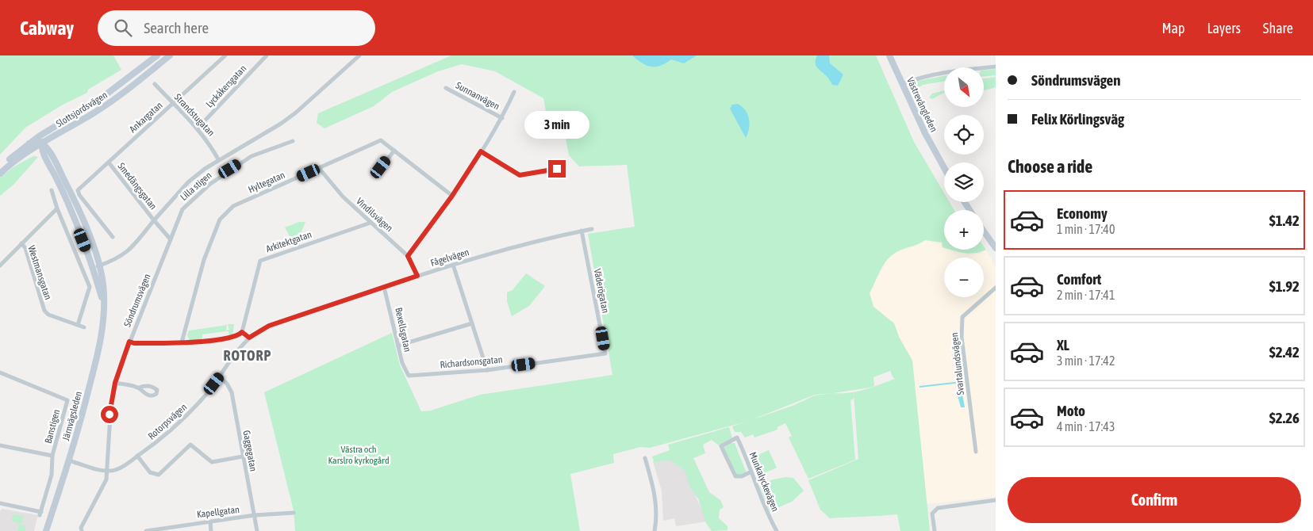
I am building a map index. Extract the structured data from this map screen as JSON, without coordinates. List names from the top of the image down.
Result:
{
  "streets": {
    "main road": ["Västrevångleden", "Slottsjordsvägen", "Järnvägsleden"],
    "street": [
      "Lyckåkersgatan",
      "Sunnanvägen",
      "Strandstugatan",
      "Ankargatan",
      "Hyltegatan",
      "Smedängsgatan",
      "Lilla stigen",
      "Vindilsvägen",
      "Arkitektgatan",
      "Fågelvägen",
      "Westmansgatan",
      "Väderögatan",
      "Söndrumsvägen",
      "Bexellsgatan",
      "Richardsonsgatan",
      "Svartalundsvägen",
      "Rotorpsvägen",
      "Banstigen",
      "Gaggegatan",
      "Munkalyckevägen",
      "Kapellgatan"
    ]
  },
  "crossings": [
    ["Lyckåkersgatan", "Strandstugatan"],
    ["Slottsjordsvägen", "Järnvägsleden"],
    ["Strandstugatan", "Ankargatan"],
    ["Ankargatan", "Smedängsgatan"],
    ["Hyltegatan", "Vindilsvägen"],
    ["Lilla stigen", "Söndrumsvägen"],
    ["Vindilsvägen", "Arkitektgatan"],
    ["Vindilsvägen", "Fågelvägen"],
    ["Fågelvägen", "Väderögatan"],
    ["Fågelvägen", "Bexellsgatan"],
    ["Fågelvägen", "Rotorpsvägen"],
    ["Väderögatan", "Richardsonsgatan"],
    ["Söndrumsvägen", "Rotorpsvägen"],
    ["Bexellsgatan", "Richardsonsgatan"],
    ["Rotorpsvägen", "Gaggegatan"],
    ["Gaggegatan", "Kapellgatan"]
  ],
  "districts": ["ROTORP"],
  "parks": ["Västra och Karslro kyrkogård"],
  "north": "bottom right",
  "page": {
    "header": "Cabway",
    "search": "Search here",
    "nav": ["Map", "Layers", "Share"],
    "banner": ["Söndrumsvägen", "Felix Körlingsväg"],
    "map_buttons": ["+", "−"],
    "bubble": "3 min",
    "heading": "Choose a ride",
    "list": [
      {
        "name": "Economy",
        "note": "1 min · 17:40",
        "value": "$1.42"
      },
      {
        "name": "Comfort",
        "note": "2 min · 17:41",
        "value": "$1.92"
      },
      {
        "name": "XL",
        "note": "3 min · 17:42",
        "value": "$2.42"
      },
      {
        "name": "Moto",
        "note": "4 min · 17:43",
        "value": "$2.26"
      }
    ],
    "buttons": "Confirm"
  }
}
